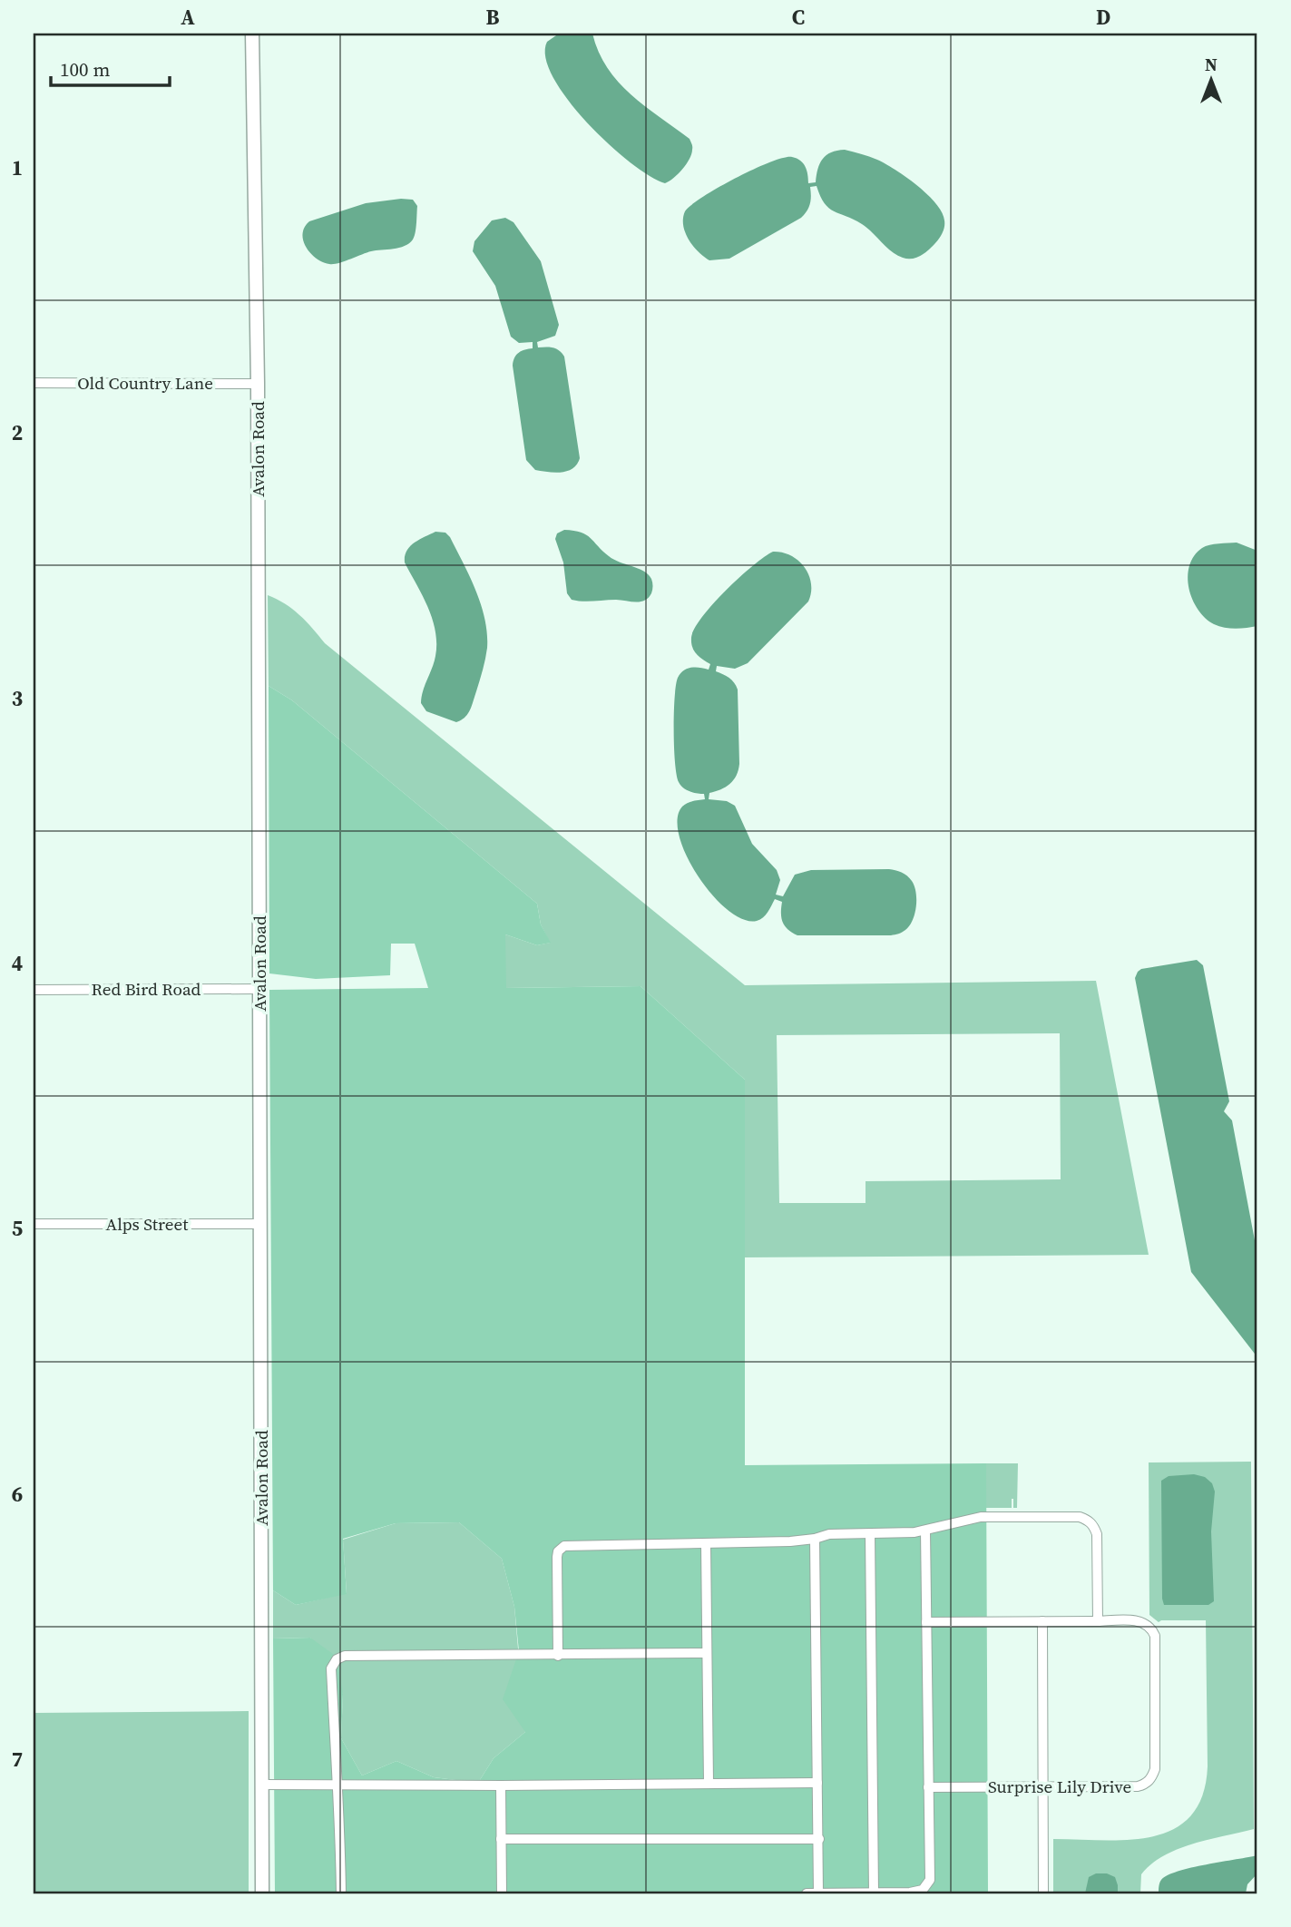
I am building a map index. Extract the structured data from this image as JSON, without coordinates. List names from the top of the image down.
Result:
{
  "streets": {
    "main road": ["Avalon Road"],
    "street": [
      "Old Country Lane",
      "Red Bird Road",
      "Alps Street",
      "Surprise Lily Drive"
    ]
  },
  "crossings": [
    ["Old Country Lane", "Avalon Road"],
    ["Avalon Road", "Red Bird Road"],
    ["Avalon Road", "Alps Street"]
  ],
  "scale_bar": "100 m",
  "north": "top",
  "grid": {
    "columns": [
      "A",
      "B",
      "C",
      "D"
    ],
    "rows": [
      "1",
      "2",
      "3",
      "4",
      "5",
      "6",
      "7"
    ]
  }
}
